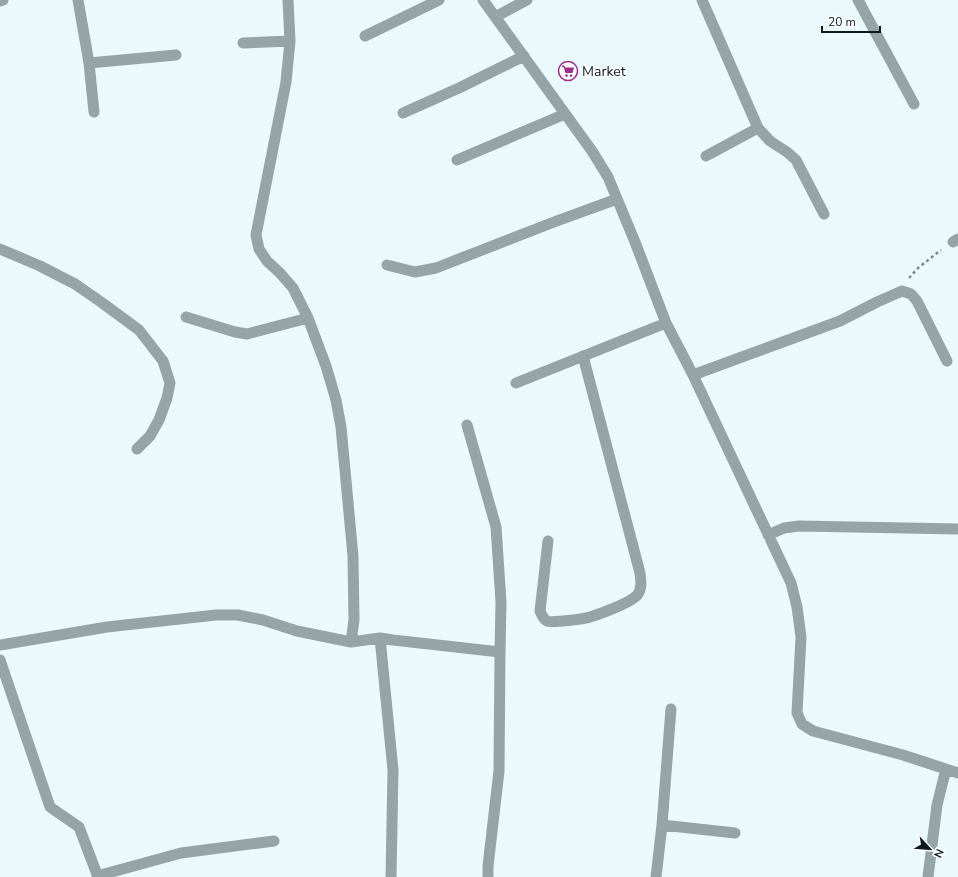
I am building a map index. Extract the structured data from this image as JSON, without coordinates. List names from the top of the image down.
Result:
{
  "places": {
    "supermarket": ["Market"]
  },
  "scale_bar": "20 m",
  "north": "bottom right"
}
